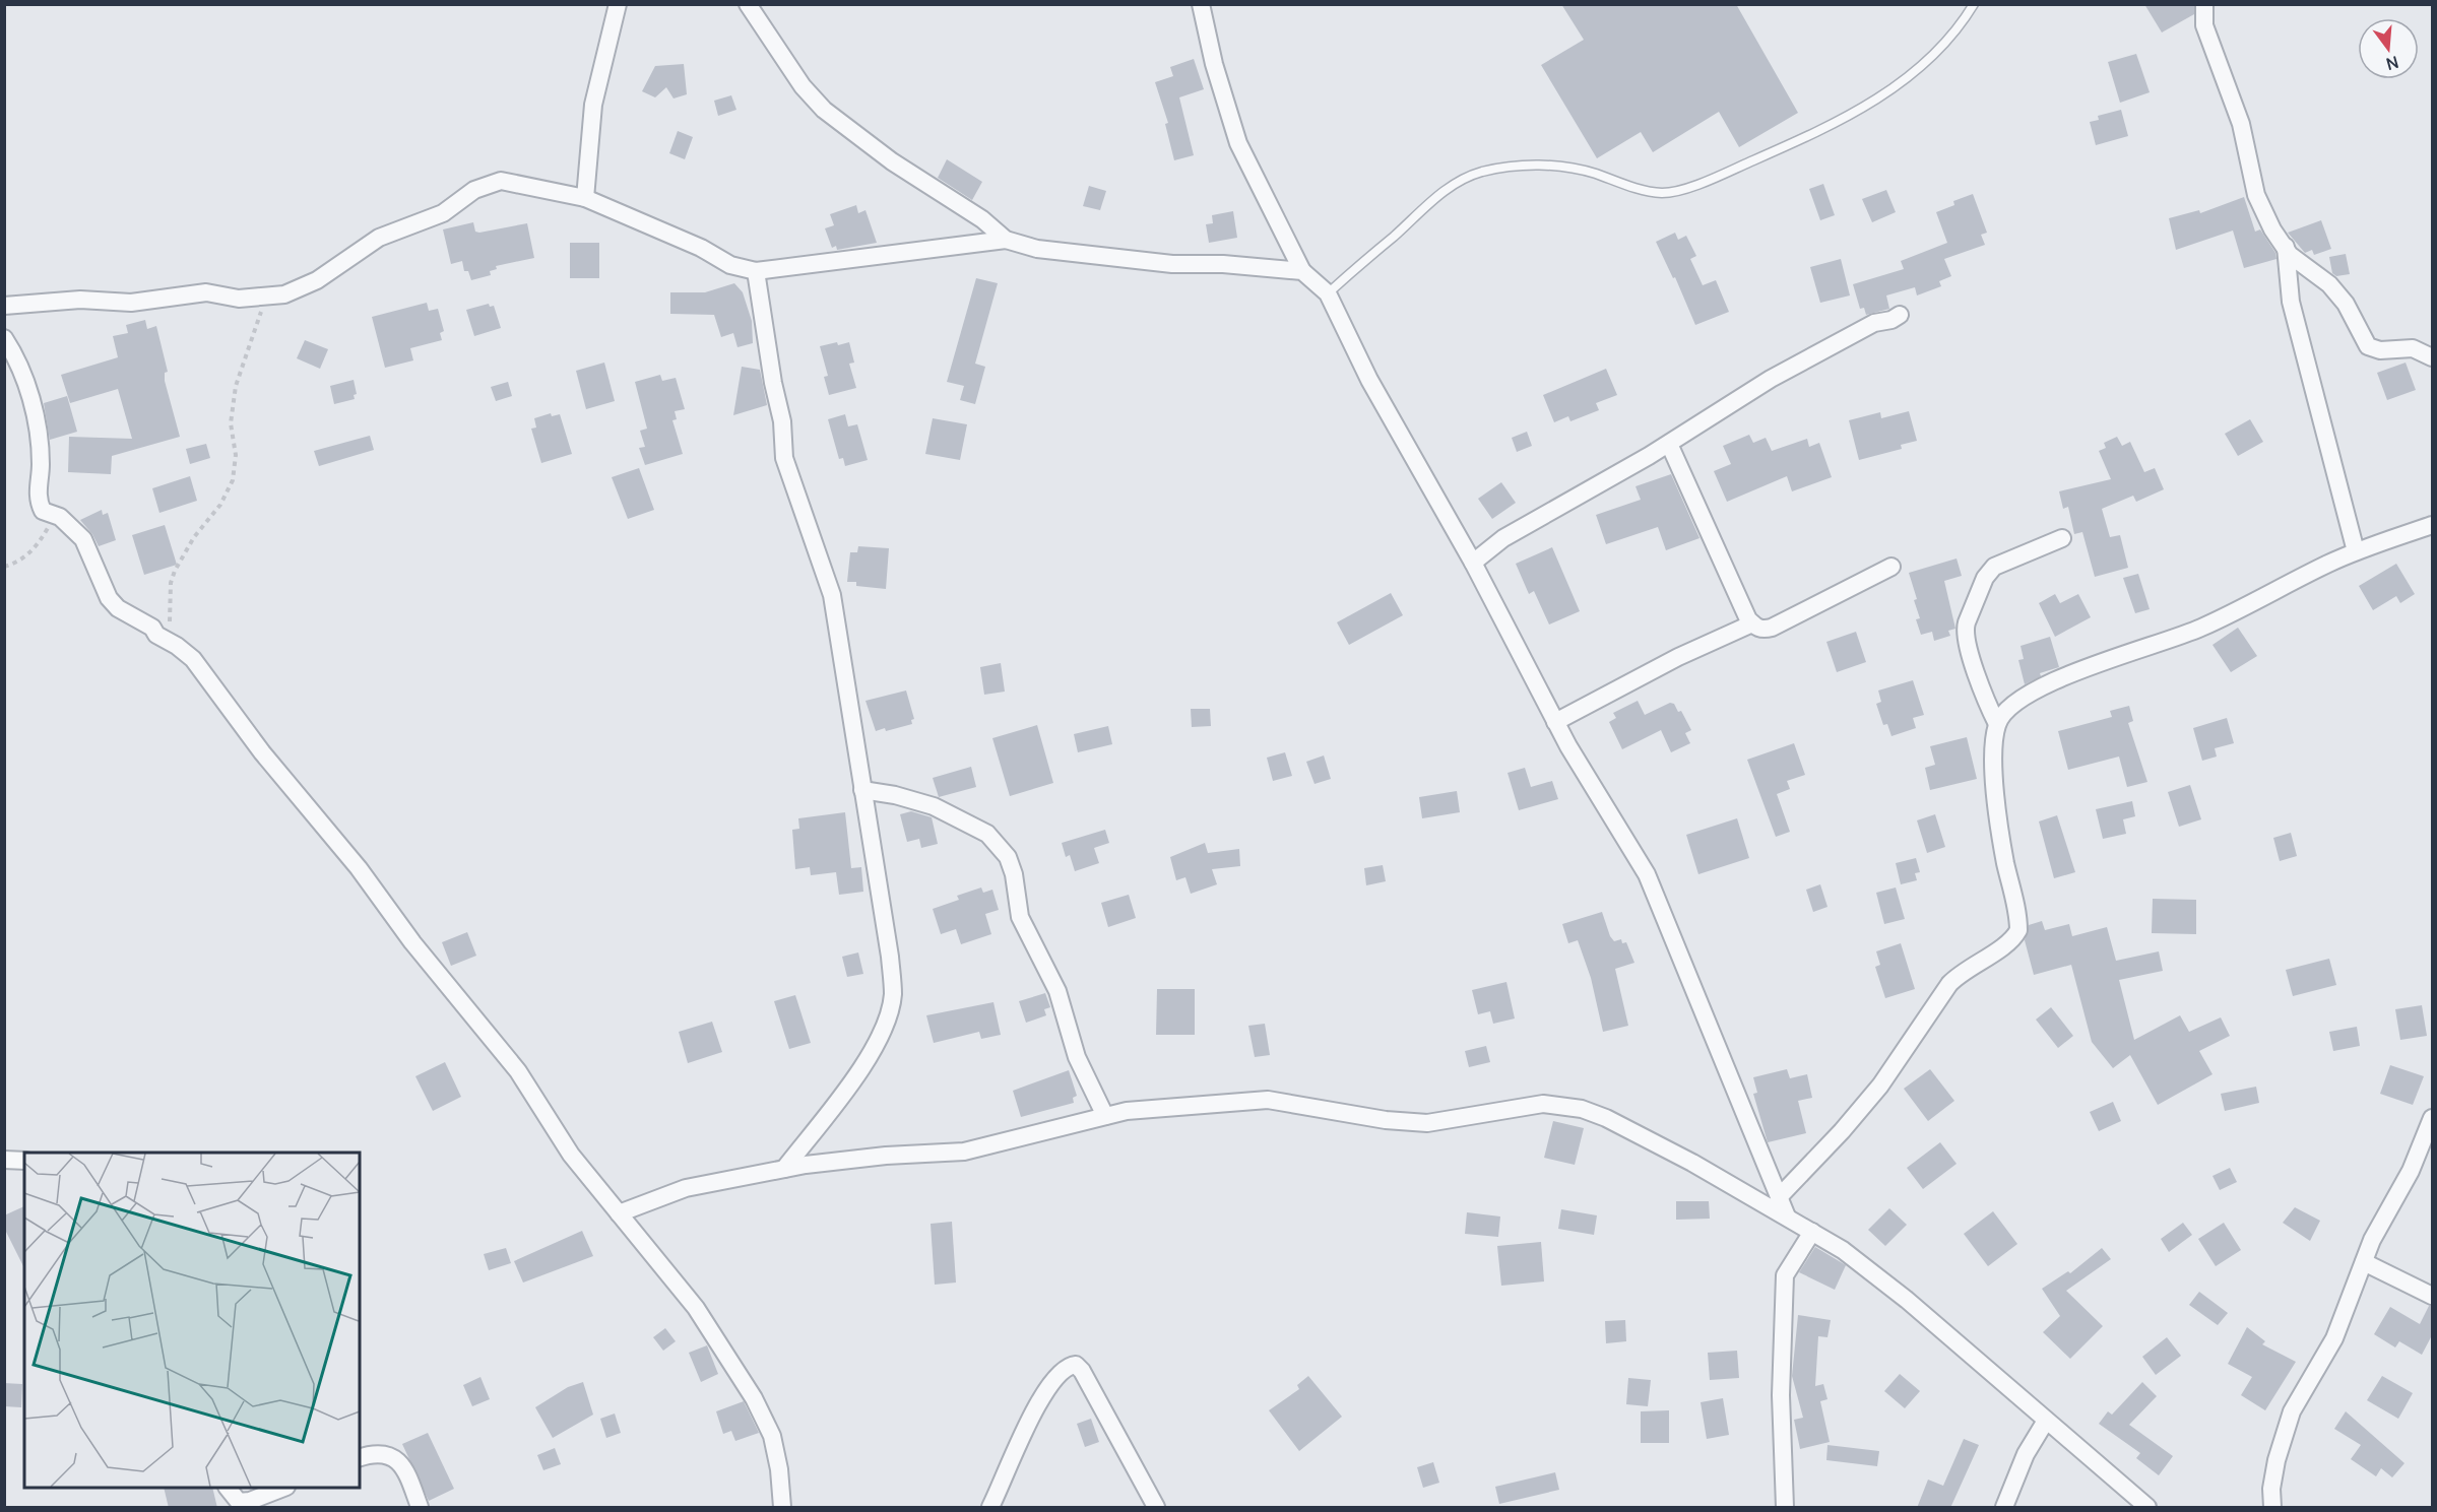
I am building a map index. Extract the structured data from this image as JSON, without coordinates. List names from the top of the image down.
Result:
{
  "north": "bottom"
}
